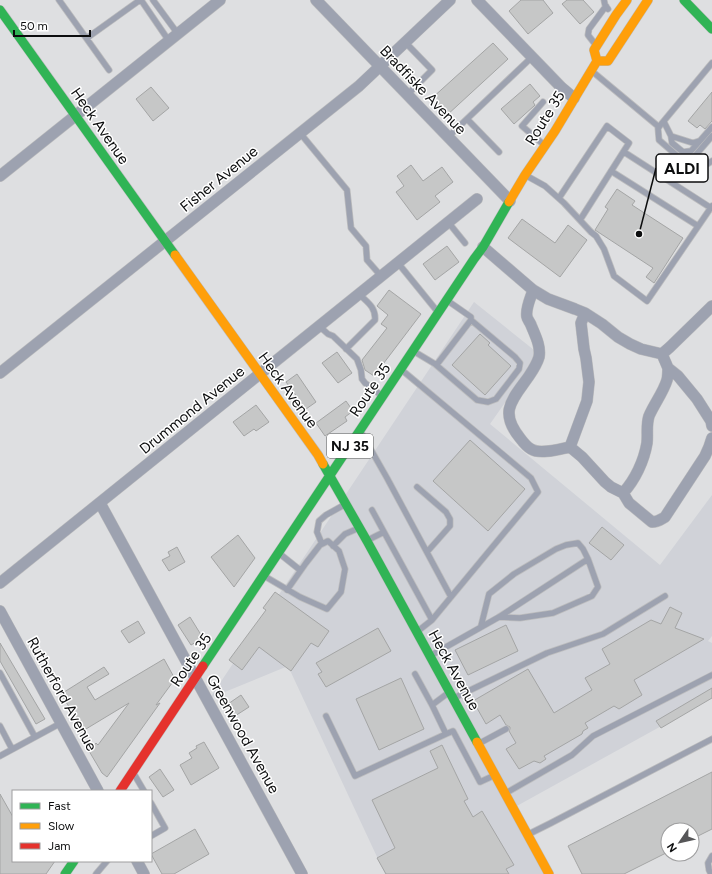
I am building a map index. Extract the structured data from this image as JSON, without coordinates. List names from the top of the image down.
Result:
{
  "streets": {
    "main road": ["Route 35", "Heck Avenue", "NJ 35"],
    "street": [
      "Bradfiske Avenue",
      "Fisher Avenue",
      "Drummond Avenue",
      "Rutherford Avenue",
      "Greenwood Avenue"
    ]
  },
  "crossings": [
    ["Bradfiske Avenue", "Route 35"],
    ["Bradfiske Avenue", "Fisher Avenue"],
    ["Route 35", "Heck Avenue"],
    ["Route 35", "Greenwood Avenue"],
    ["Heck Avenue", "Fisher Avenue"],
    ["Heck Avenue", "Drummond Avenue"],
    ["Drummond Avenue", "Greenwood Avenue"]
  ],
  "places": ["ALDI"],
  "legend": ["Fast", "Slow", "Jam"],
  "scale_bar": "50 m",
  "north": "bottom left"
}
